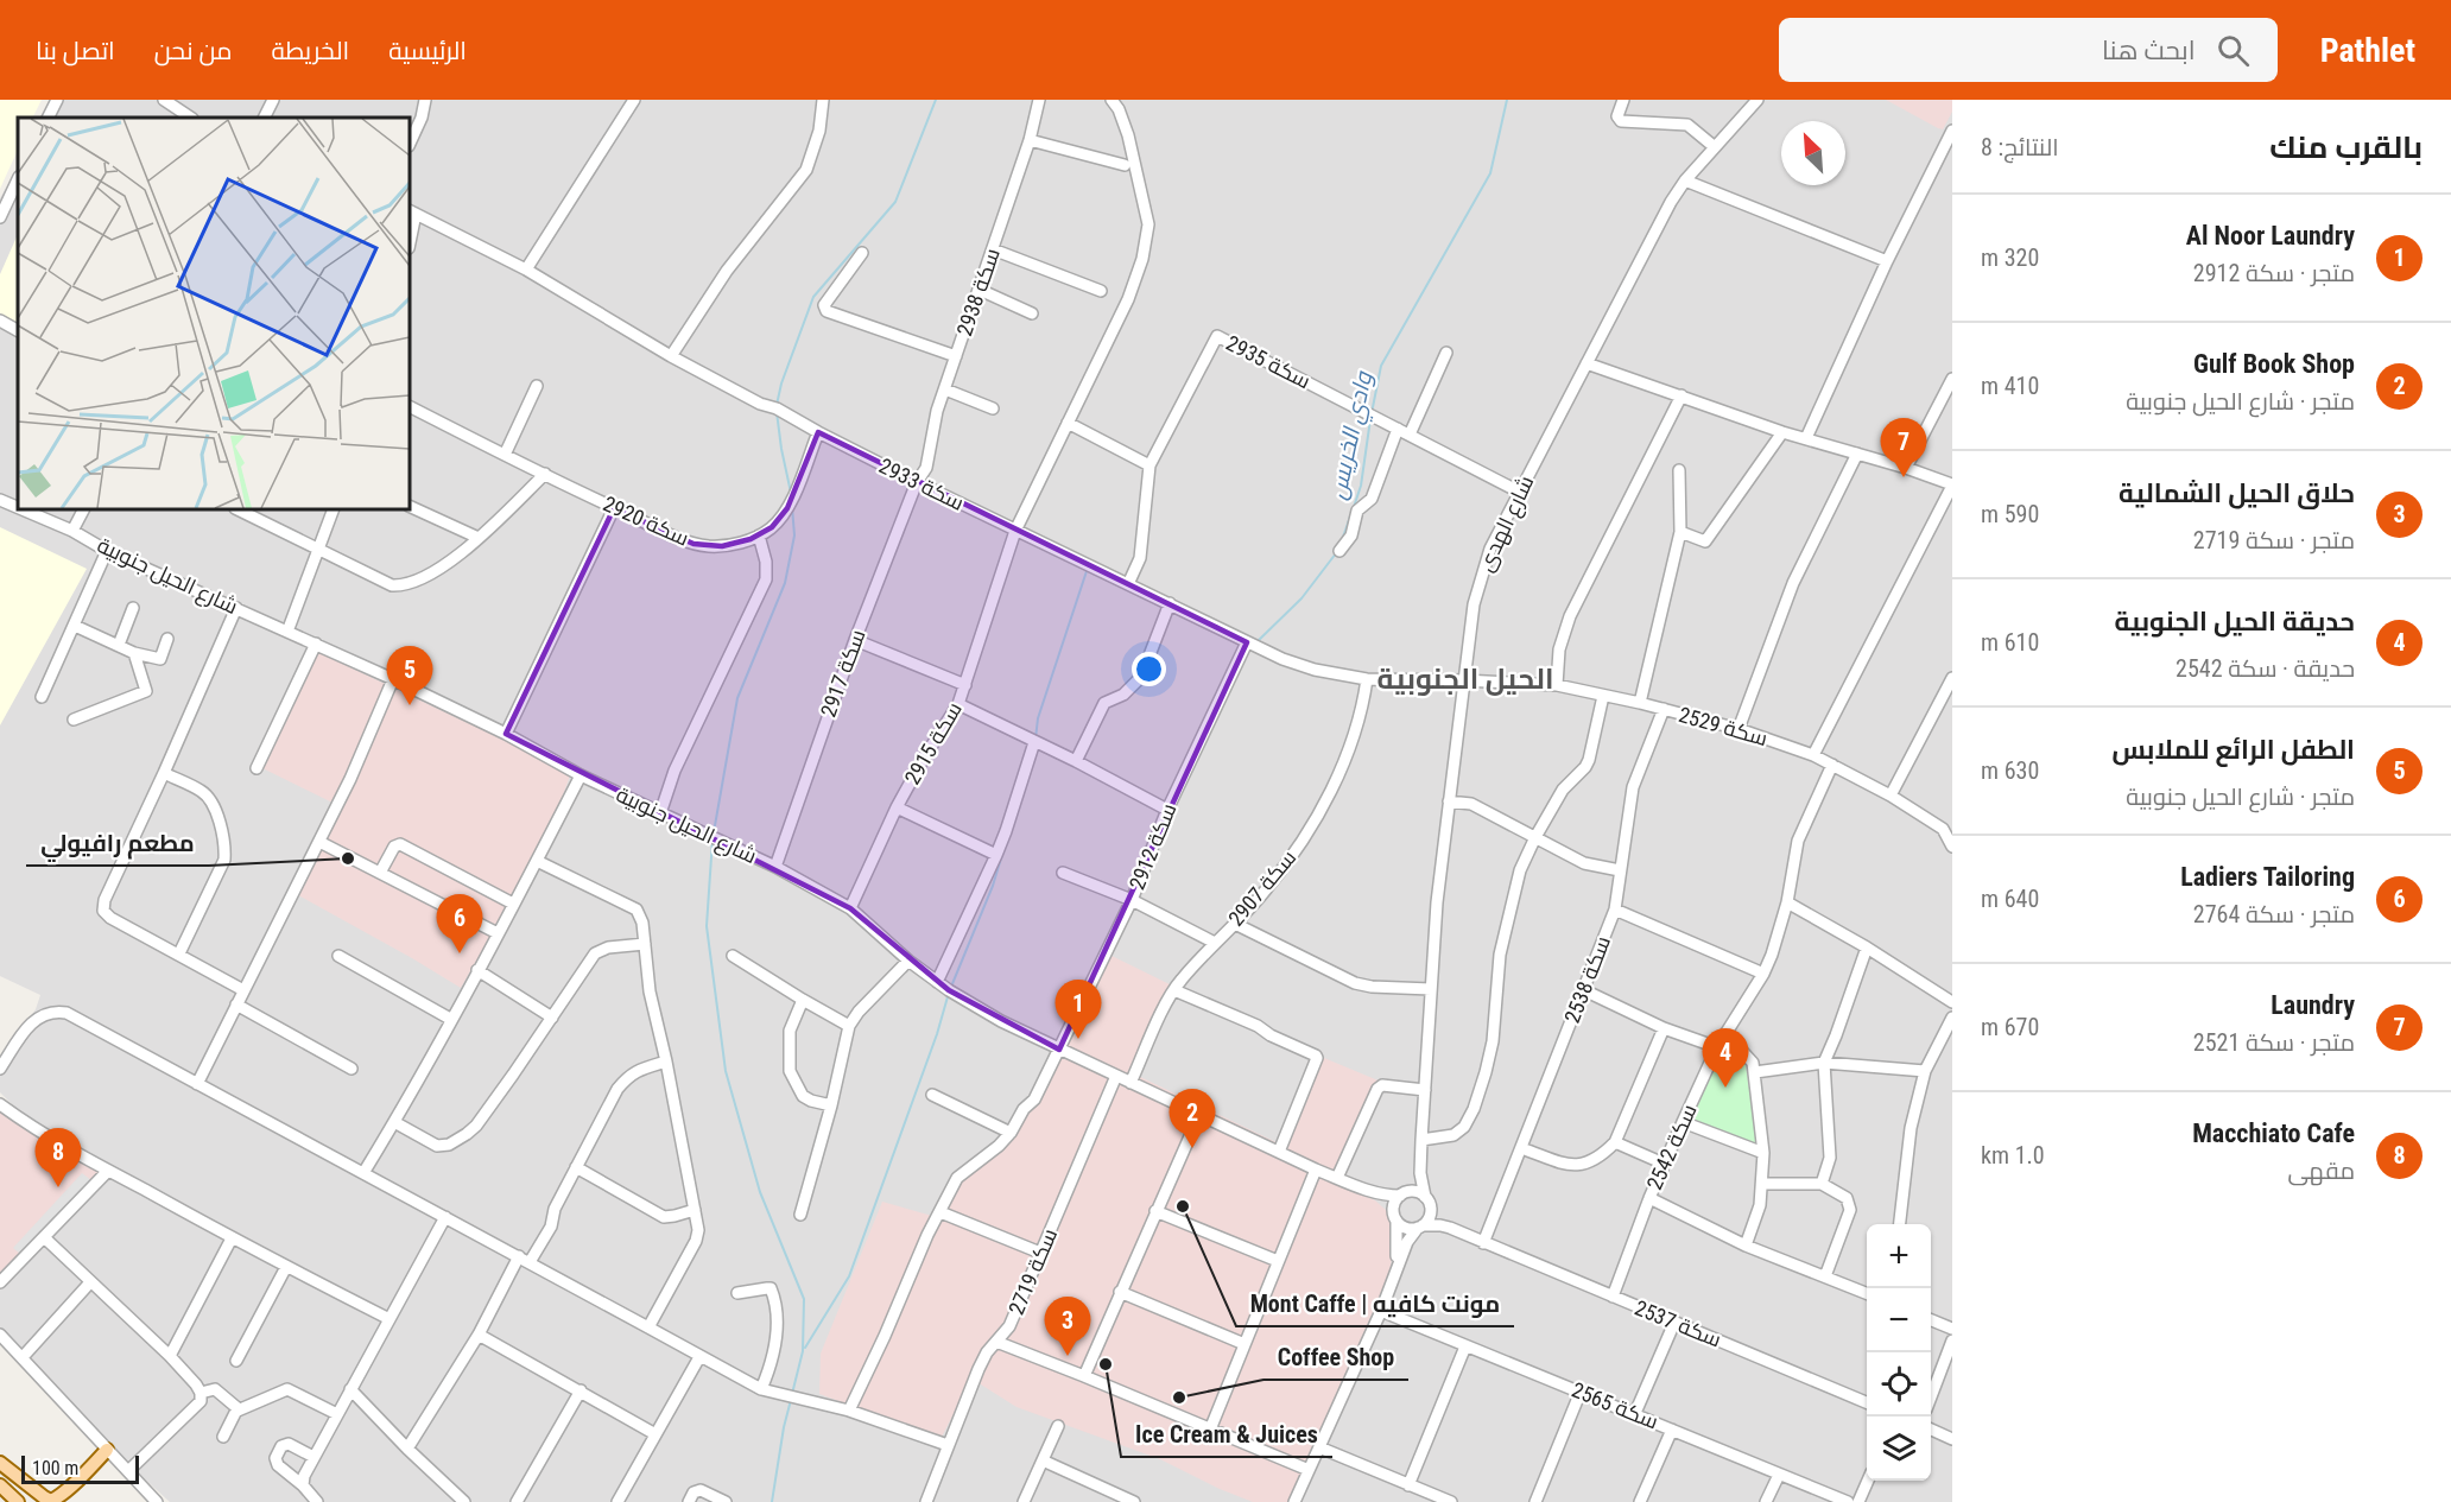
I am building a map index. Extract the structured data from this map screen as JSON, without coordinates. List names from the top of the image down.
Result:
{
  "streets": {
    "street": [
      "سكة 2938",
      "سكة 2935",
      "سكة 2933",
      "سكة 2920",
      "شارع الهدى",
      "شارع الحيل جنوبية",
      "سكة 2917",
      "سكة 2529",
      "سكة 2915",
      "سكة 2912",
      "سكة 2907",
      "سكة 2538",
      "سكة 2542",
      "سكة 2719",
      "سكة 2537",
      "سكة 2565"
    ]
  },
  "crossings": [
    ["سكة 2938", "سكة 2933"],
    ["سكة 2938", "سكة 2917"],
    ["سكة 2935", "سكة 2933"],
    ["سكة 2935", "شارع الهدى"],
    ["سكة 2933", "سكة 2920"],
    ["سكة 2933", "شارع الهدى"],
    ["سكة 2933", "سكة 2917"],
    ["سكة 2933", "سكة 2529"],
    ["سكة 2933", "سكة 2915"],
    ["سكة 2933", "سكة 2912"],
    ["سكة 2933", "سكة 2907"],
    ["شارع الهدى", "سكة 2529"],
    ["شارع الهدى", "سكة 2537"],
    ["شارع الحيل جنوبية", "سكة 2917"],
    ["شارع الحيل جنوبية", "سكة 2915"],
    ["شارع الحيل جنوبية", "سكة 2912"],
    ["شارع الحيل جنوبية", "سكة 2907"],
    ["شارع الحيل جنوبية", "سكة 2719"],
    ["سكة 2529", "سكة 2538"],
    ["سكة 2529", "سكة 2542"],
    ["سكة 2538", "سكة 2537"],
    ["سكة 2542", "سكة 2537"]
  ],
  "districts": ["الحيل الجنوبية"],
  "water": ["وادي الخريس"],
  "places": [
    "مطعم رافيولي",
    "Mont Caffe | مونت كافيه",
    "Ice Cream & Juices",
    "Coffee Shop"
  ],
  "scale_bar": "100 m",
  "north": "top left",
  "page": {
    "header": "Pathlet",
    "search": "ابحث هنا",
    "nav": [
      "الرئيسية",
      "الخريطة",
      "من نحن",
      "اتصل بنا"
    ],
    "heading": ["بالقرب منك", "النتائج: 8"],
    "list": [
      {
        "mark": "1",
        "name": "Al Noor Laundry",
        "note": "متجر · سكة 2912",
        "value": "320 m"
      },
      {
        "mark": "2",
        "name": "Gulf Book Shop",
        "note": "متجر · شارع الحيل جنوبية",
        "value": "410 m"
      },
      {
        "mark": "3",
        "name": "حلاق الحيل الشمالية",
        "note": "متجر · سكة 2719",
        "value": "590 m"
      },
      {
        "mark": "4",
        "name": "حديقة الحيل الجنوبية",
        "note": "حديقة · سكة 2542",
        "value": "610 m"
      },
      {
        "mark": "5",
        "name": "الطفل الرائع للملابس",
        "note": "متجر · شارع الحيل جنوبية",
        "value": "630 m"
      },
      {
        "mark": "6",
        "name": "Ladiers Tailoring",
        "note": "متجر · سكة 2764",
        "value": "640 m"
      },
      {
        "mark": "7",
        "name": "Laundry",
        "note": "متجر · سكة 2521",
        "value": "670 m"
      },
      {
        "mark": "8",
        "name": "Macchiato Cafe",
        "note": "مقهى",
        "value": "1.0 km"
      }
    ],
    "pins": [
      "7",
      "5",
      "6",
      "1",
      "4",
      "2",
      "8",
      "3"
    ],
    "map_buttons": ["+", "−"],
    "scale": "100 m"
  }
}
